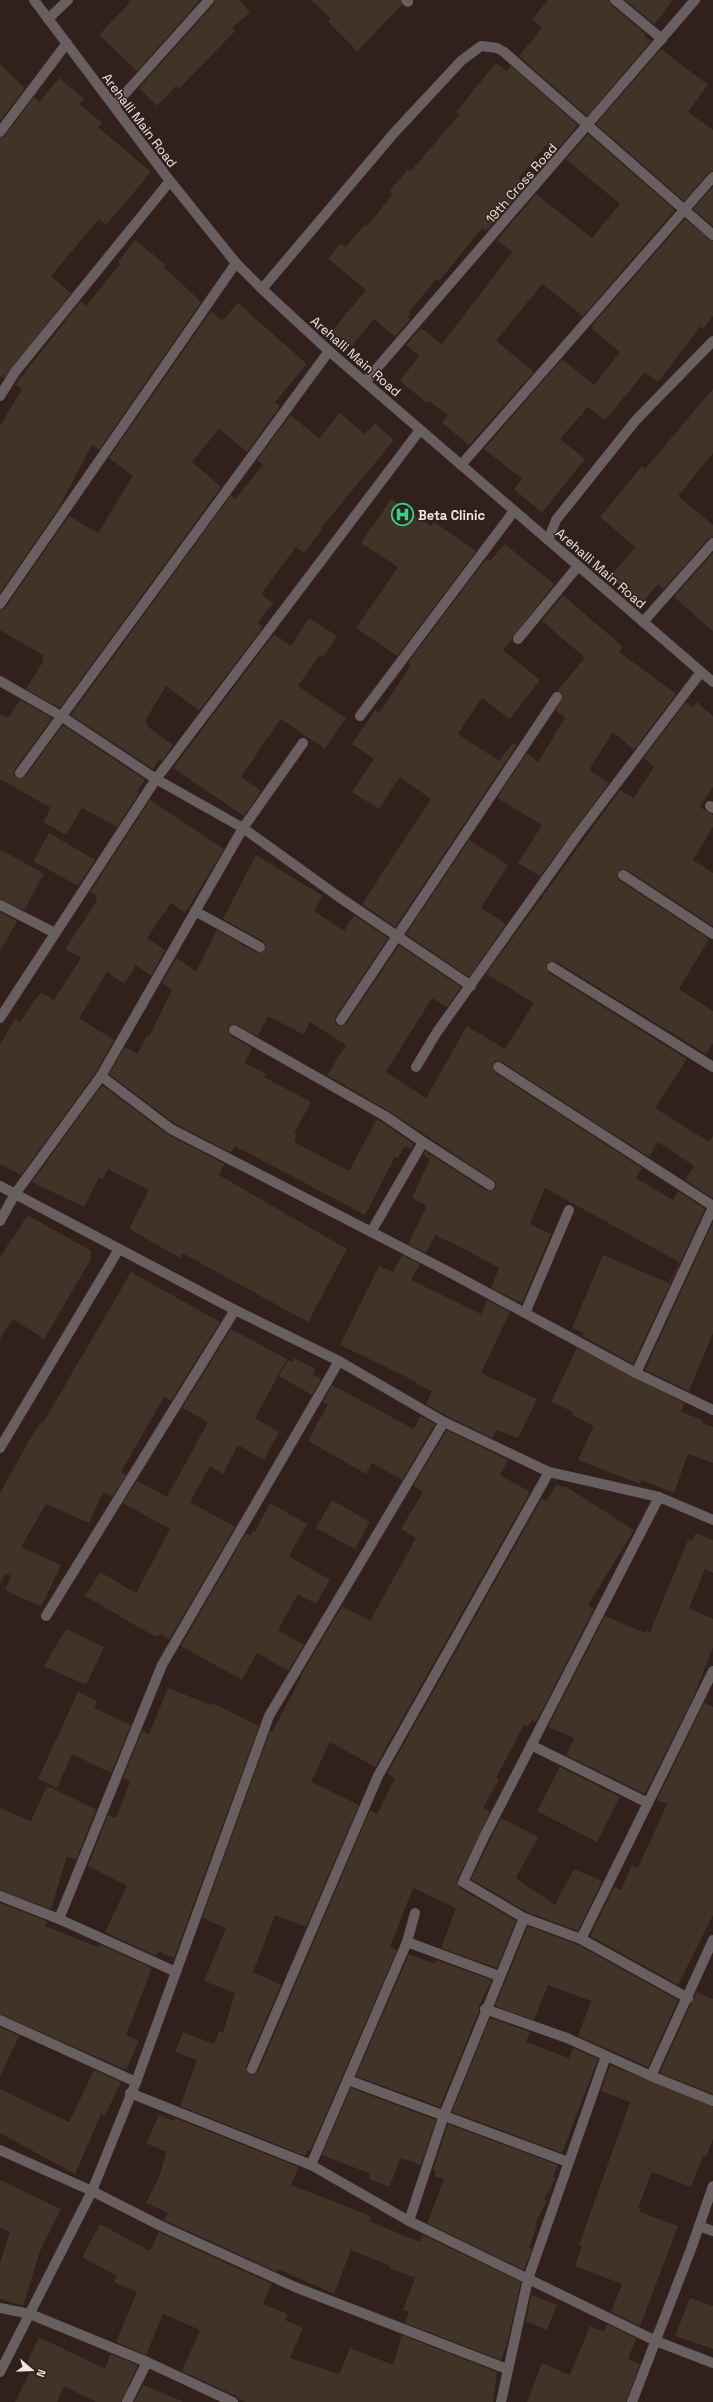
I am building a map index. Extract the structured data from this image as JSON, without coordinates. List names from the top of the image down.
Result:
{
  "streets": {
    "street": ["Arehalli Main Road", "19th Cross Road"]
  },
  "crossings": [
    ["Arehalli Main Road", "19th Cross Road"]
  ],
  "places": {
    "hospital": ["Beta Clinic"]
  },
  "north": "right"
}
